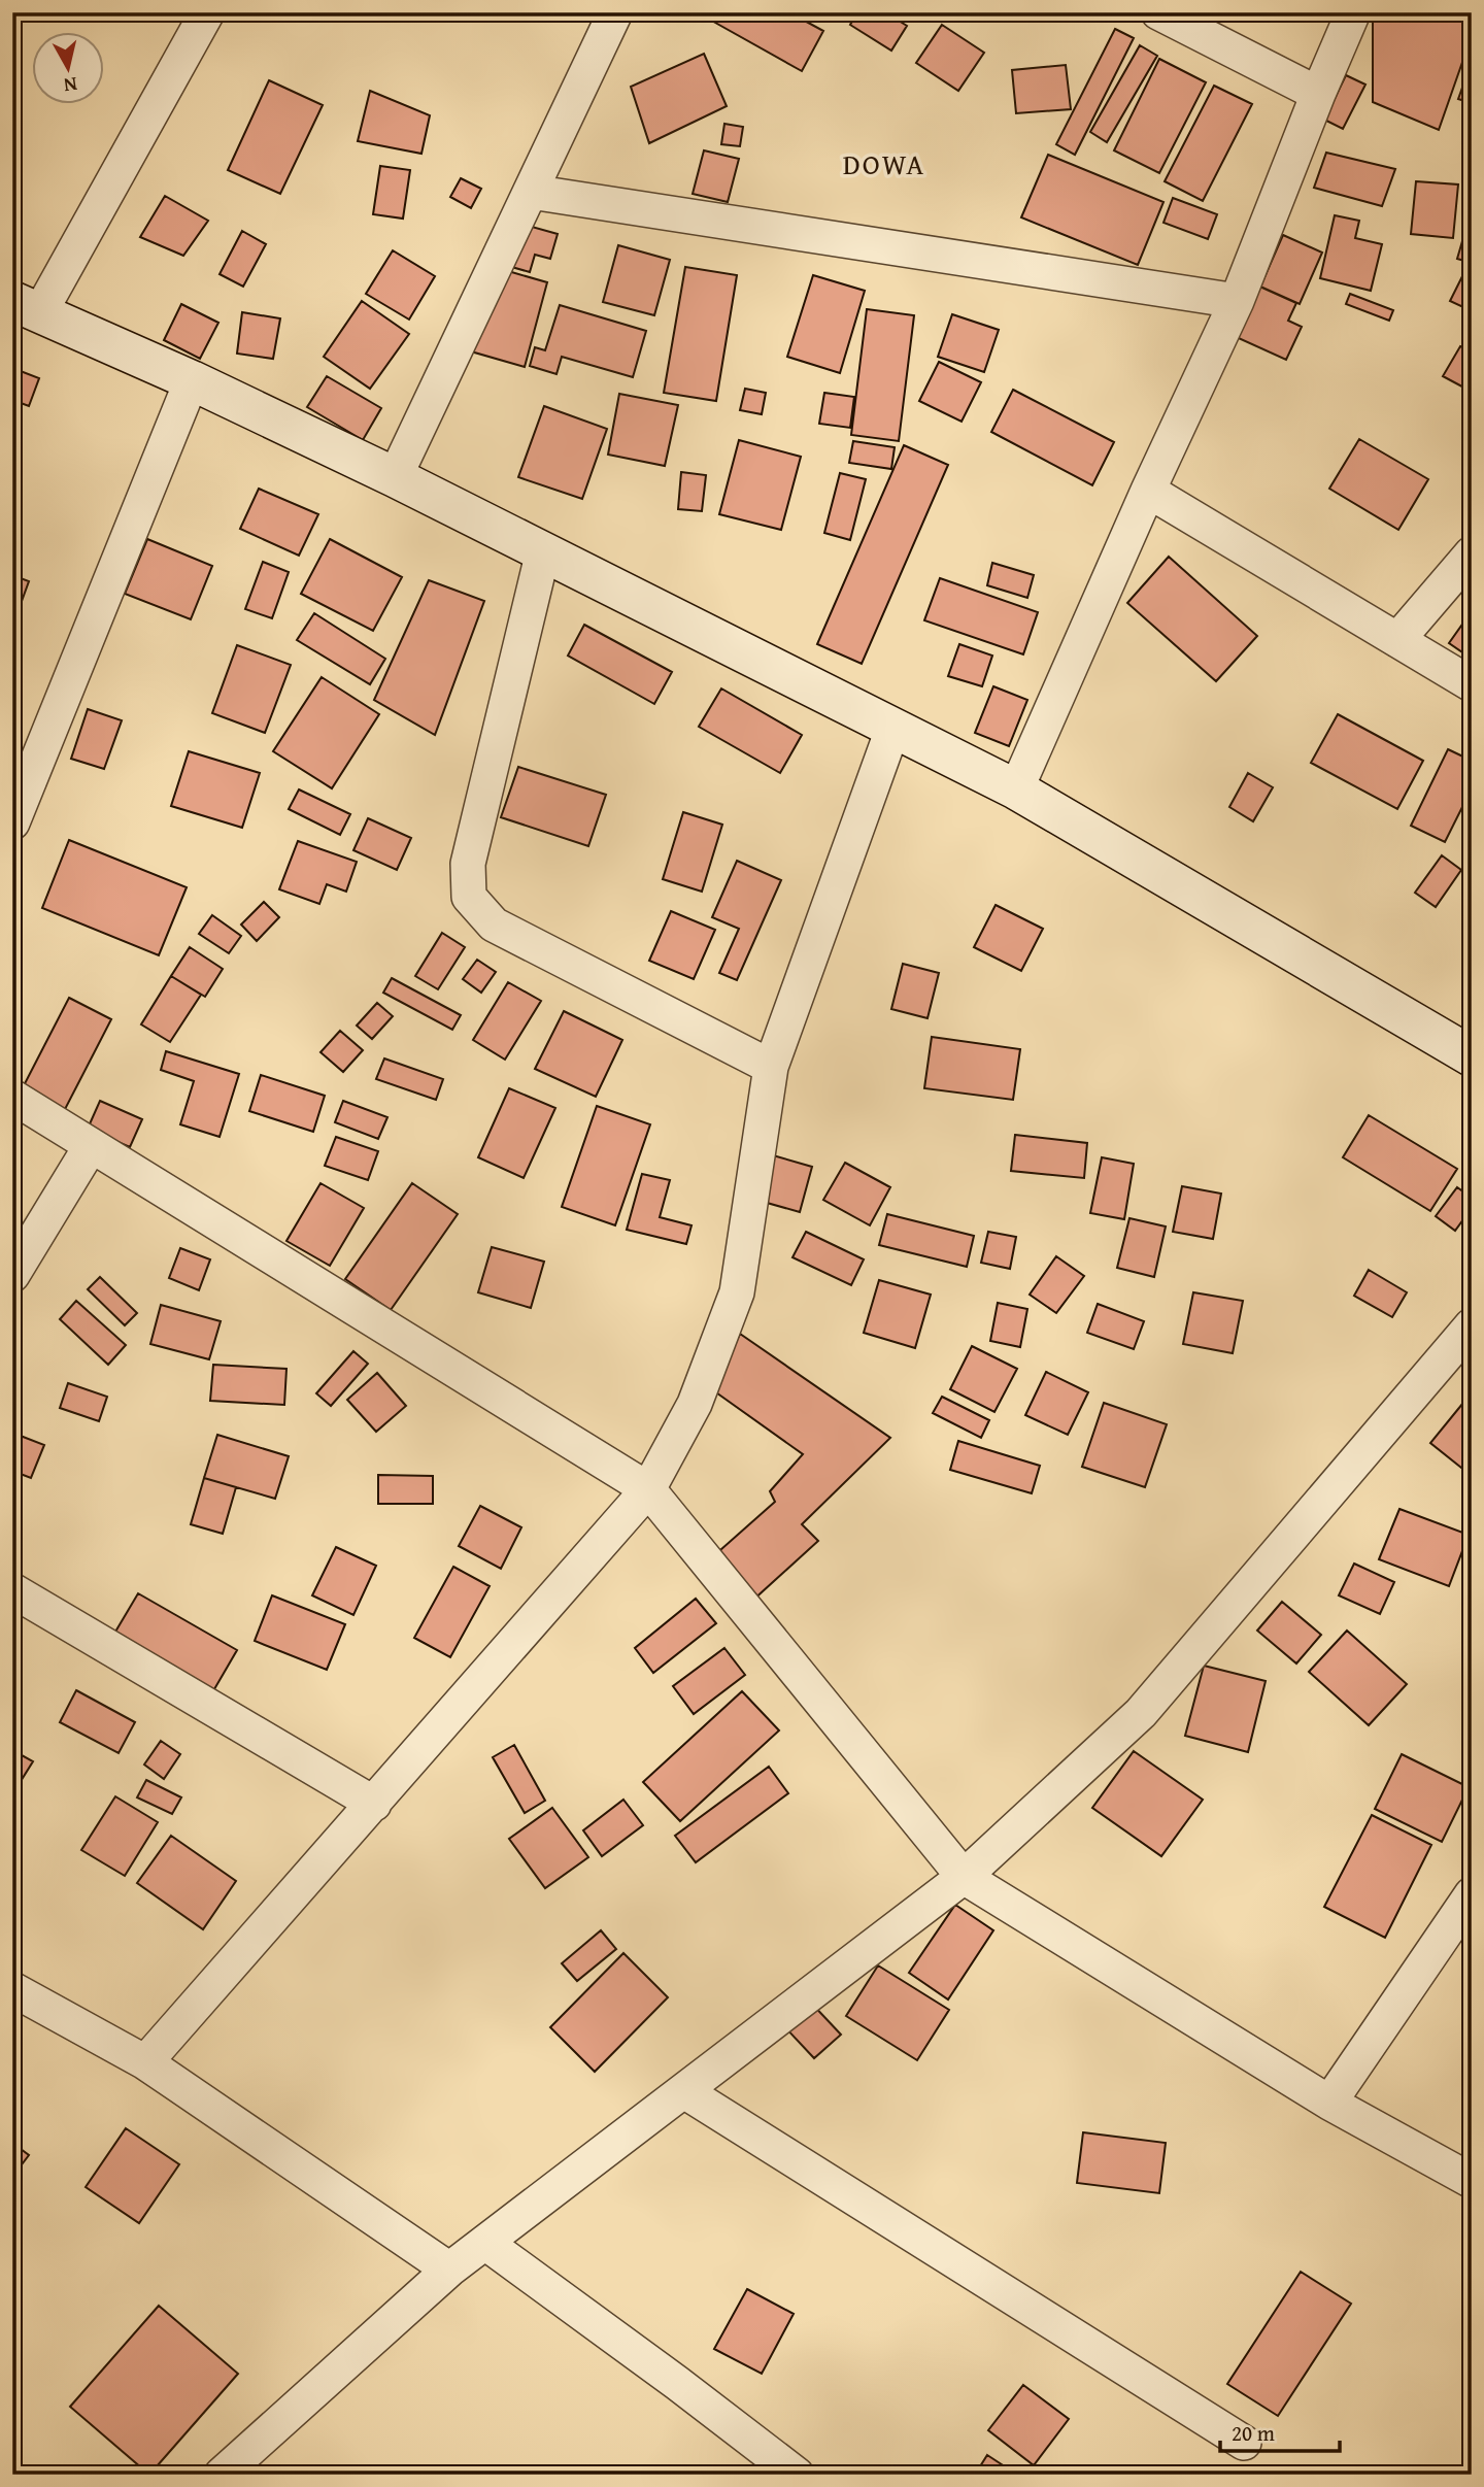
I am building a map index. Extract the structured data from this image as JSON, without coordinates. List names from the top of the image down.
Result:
{
  "districts": ["DOWA"],
  "scale_bar": "20 m",
  "north": "bottom"
}
